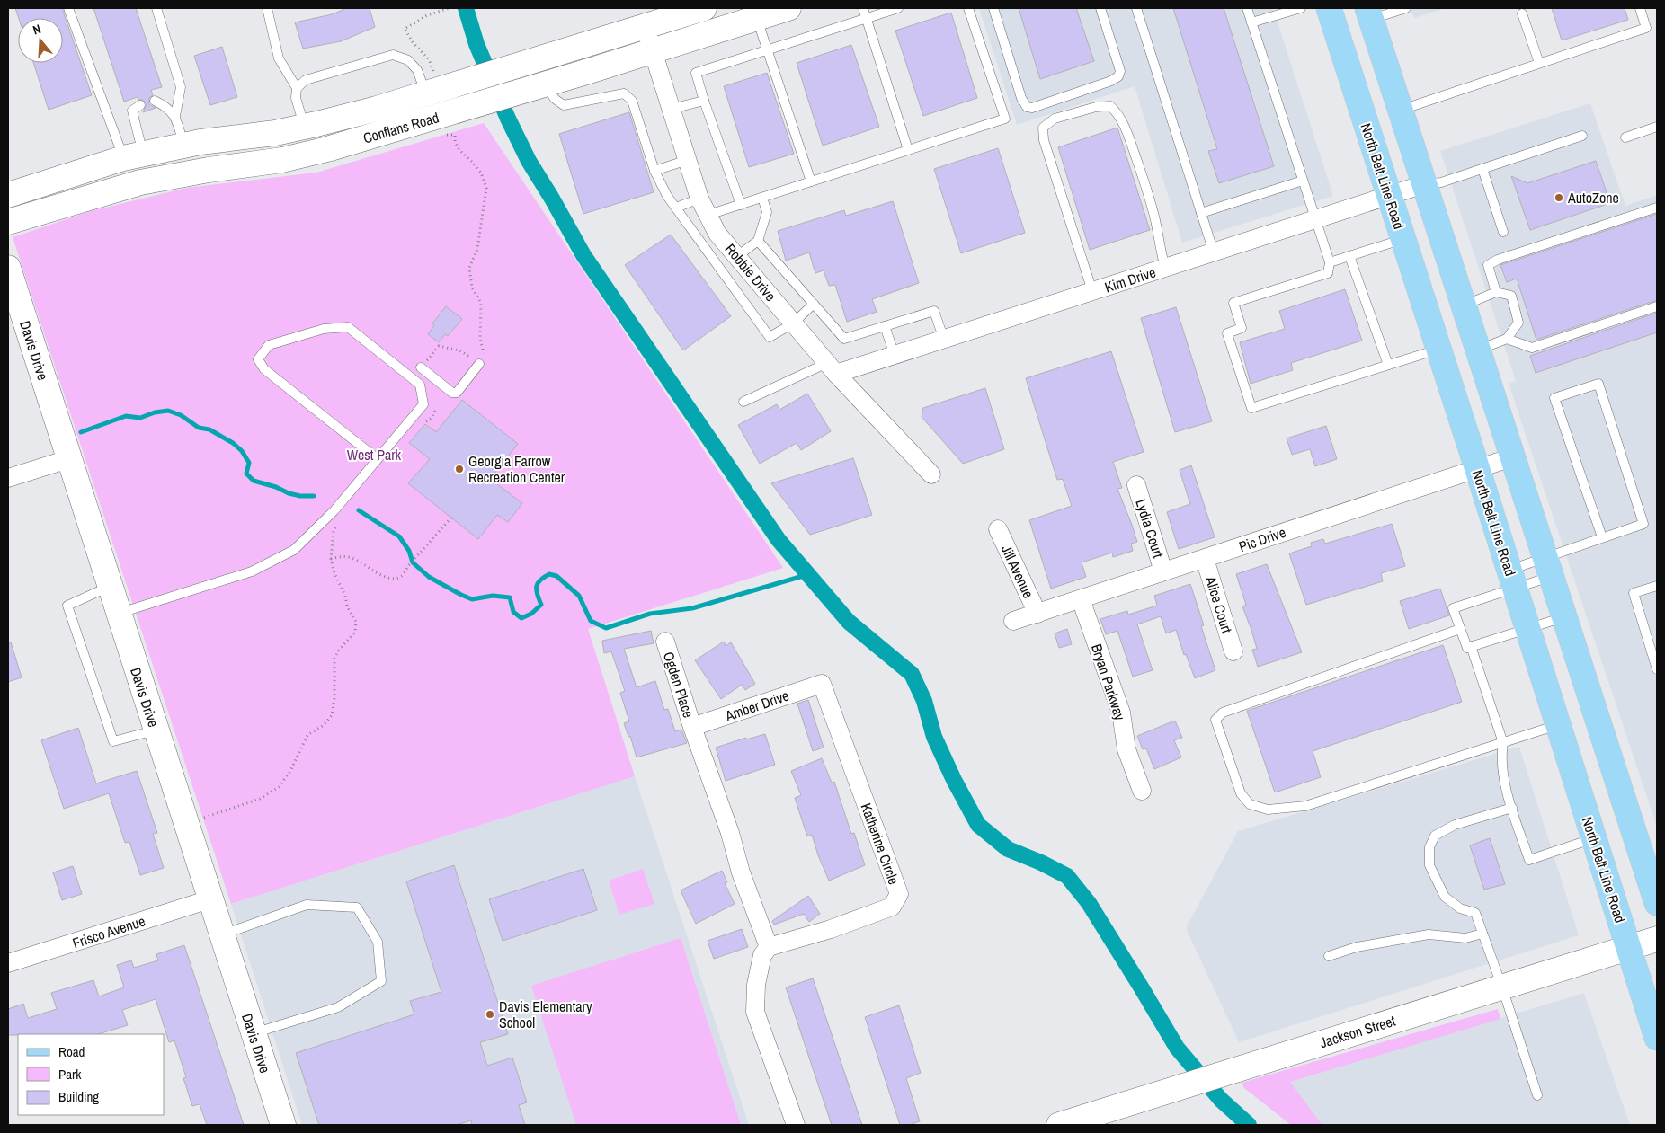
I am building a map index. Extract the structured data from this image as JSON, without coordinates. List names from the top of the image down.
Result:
{
  "streets": {
    "main road": ["North Belt Line Road"],
    "street": [
      "Conflans Road",
      "Robbie Drive",
      "Kim Drive",
      "Davis Drive",
      "Lydia Court",
      "Pic Drive",
      "Jill Avenue",
      "Alice Court",
      "Bryan Parkway",
      "Ogden Place",
      "Amber Drive",
      "Katherine Circle",
      "Frisco Avenue",
      "Jackson Street"
    ]
  },
  "crossings": [
    ["Conflans Road", "Robbie Drive"],
    ["North Belt Line Road", "Kim Drive"],
    ["North Belt Line Road", "Pic Drive"],
    ["North Belt Line Road", "Jackson Street"],
    ["Robbie Drive", "Kim Drive"],
    ["Davis Drive", "Frisco Avenue"],
    ["Lydia Court", "Pic Drive"],
    ["Pic Drive", "Jill Avenue"],
    ["Pic Drive", "Alice Court"],
    ["Pic Drive", "Bryan Parkway"],
    ["Ogden Place", "Amber Drive"],
    ["Amber Drive", "Katherine Circle"]
  ],
  "parks": ["West Park"],
  "places": ["AutoZone", "Georgia Farrow Recreation Center", "Davis Elementary School"],
  "legend": ["Road", "Park", "Building"],
  "north": "top"
}
